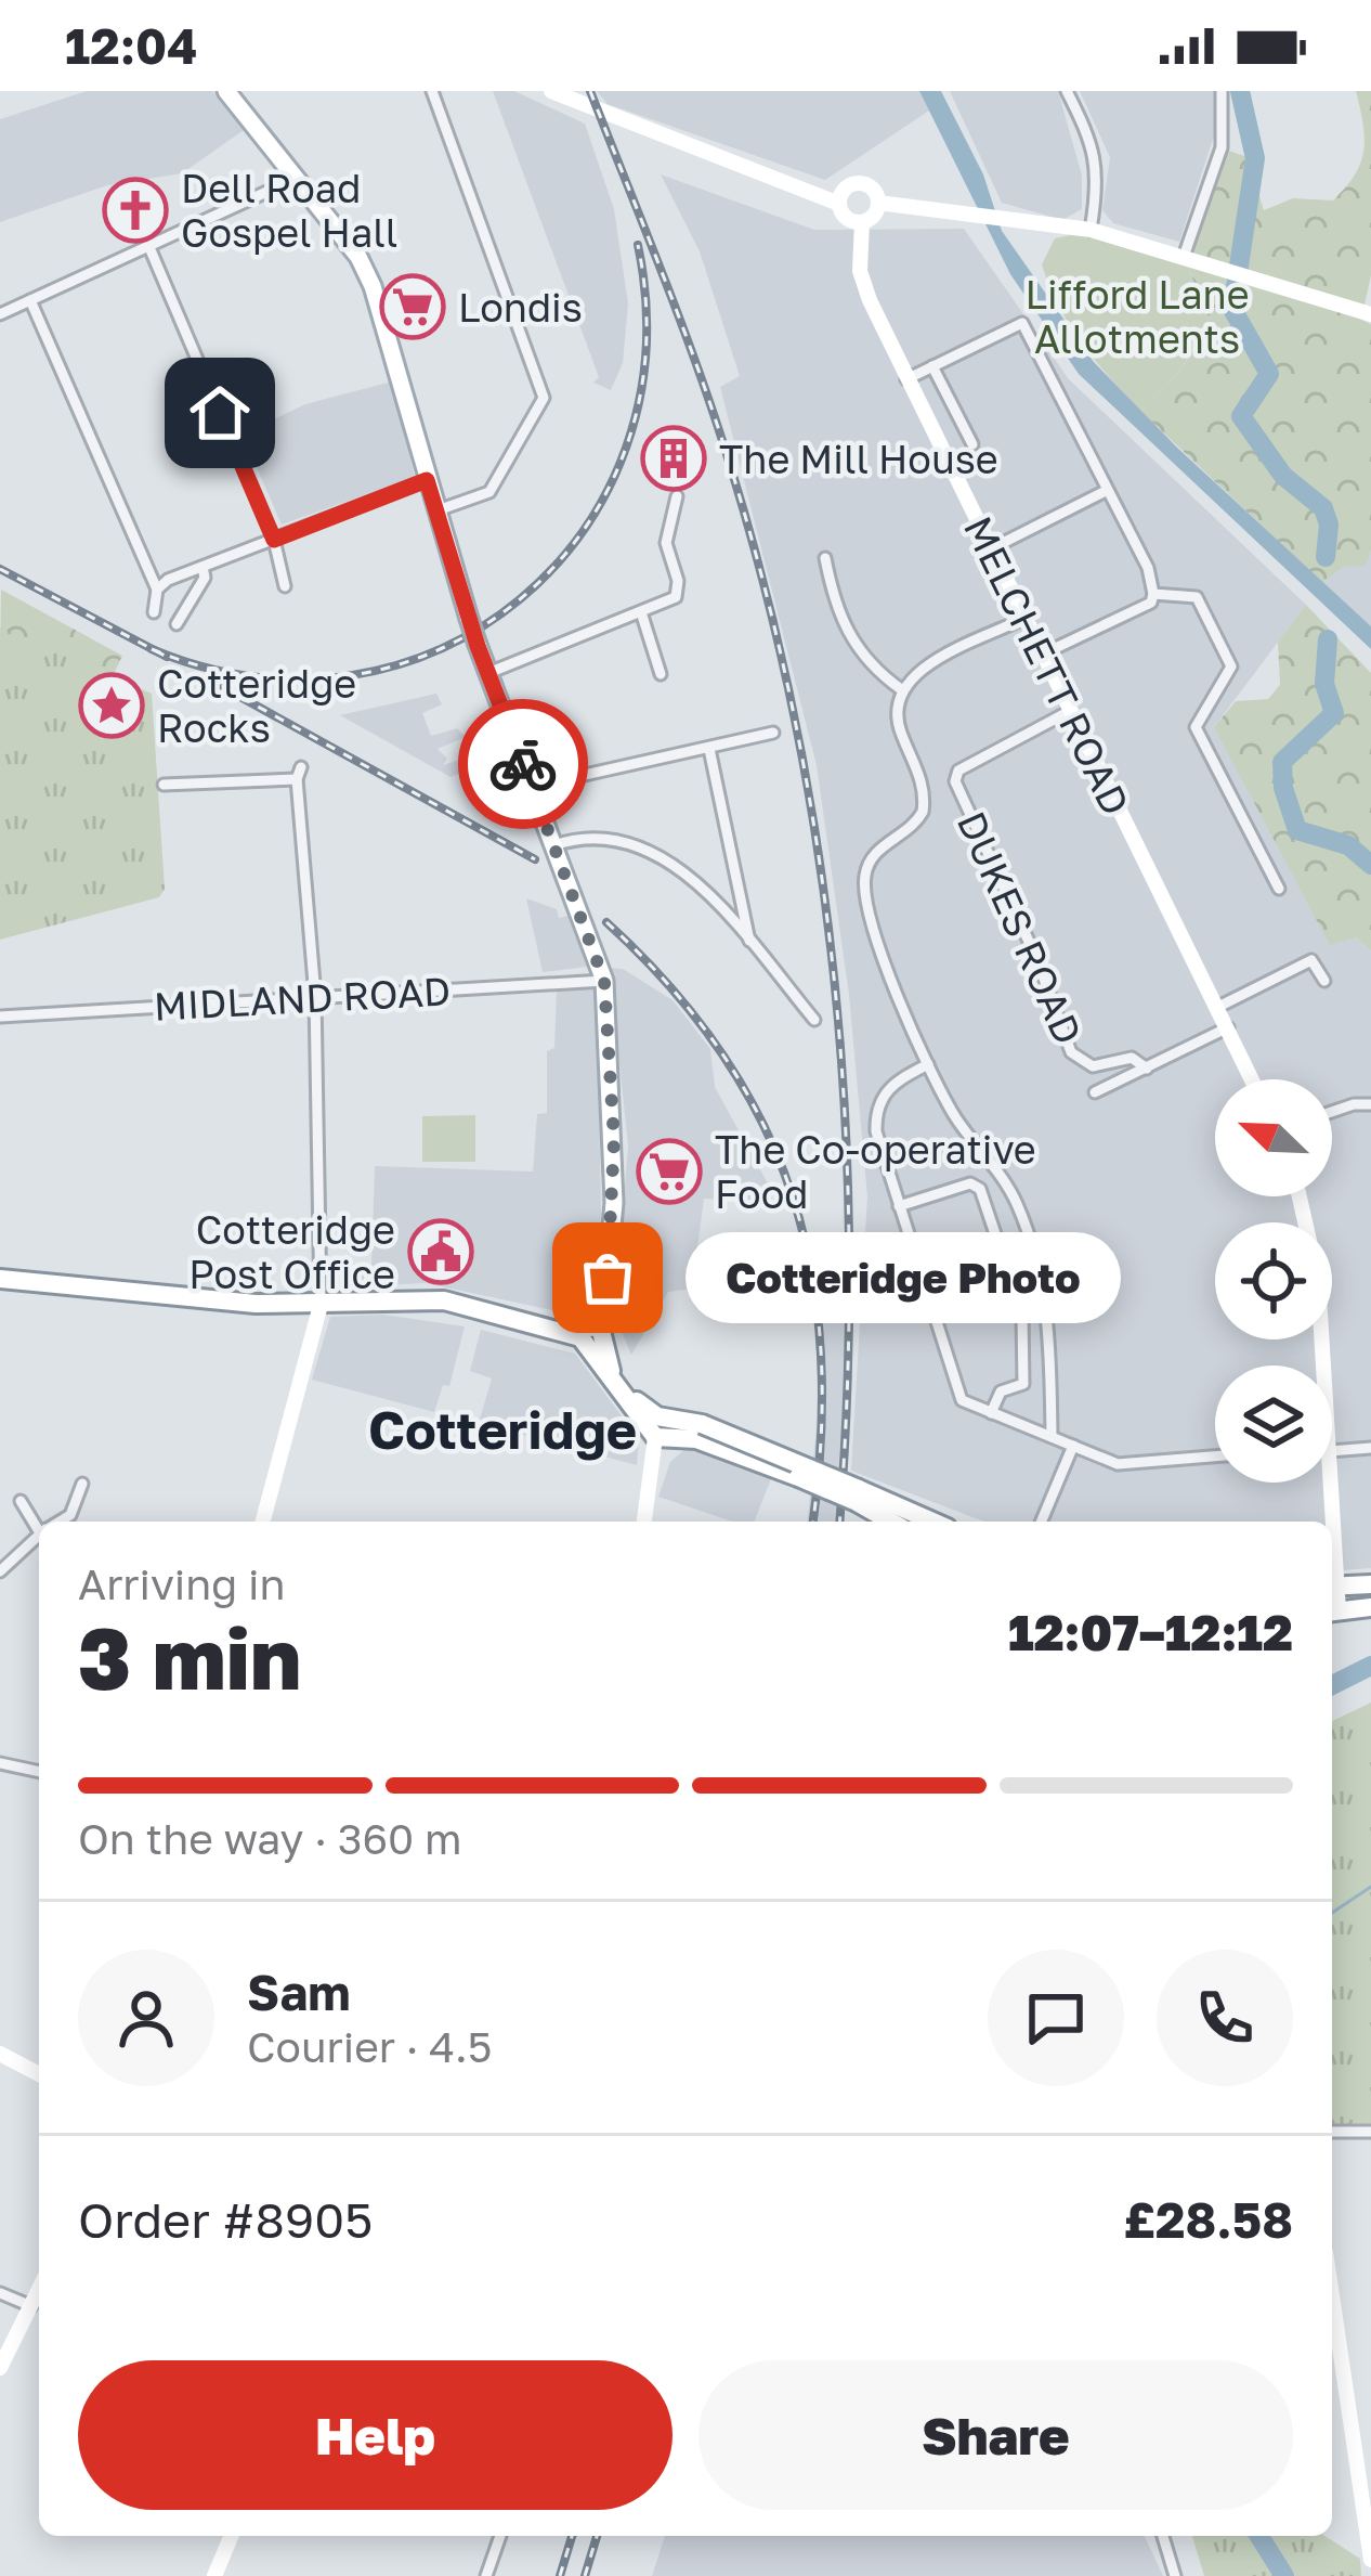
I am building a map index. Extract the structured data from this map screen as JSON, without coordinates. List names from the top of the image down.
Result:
{
  "streets": {
    "street": ["MELCHETT ROAD", "DUKES ROAD", "MIDLAND ROAD"]
  },
  "crossings": [
    ["MELCHETT ROAD", "DUKES ROAD"]
  ],
  "districts": ["Cotteridge"],
  "parks": ["Lifford Lane Allotments"],
  "places": {
    "church": ["Dell Road Gospel Hall"],
    "supermarket": ["Londis", "The Co-operative Food"],
    "building": ["The Mill House"],
    "place": ["Cotteridge Rocks"],
    "public building": ["Cotteridge Post Office"],
    "other": ["Cotteridge Photo"]
  },
  "north": "top left",
  "page": {
    "status": "12:04",
    "bubble": "Cotteridge Photo",
    "heading": ["3 min", "Arriving in", "12:07–12:12"],
    "panel": [
      "Sam",
      "Courier · 4.5",
      "Order #8905",
      "£28.58"
    ],
    "bar": "On the way · 360 m",
    "buttons": ["Help", "Share"]
  }
}
